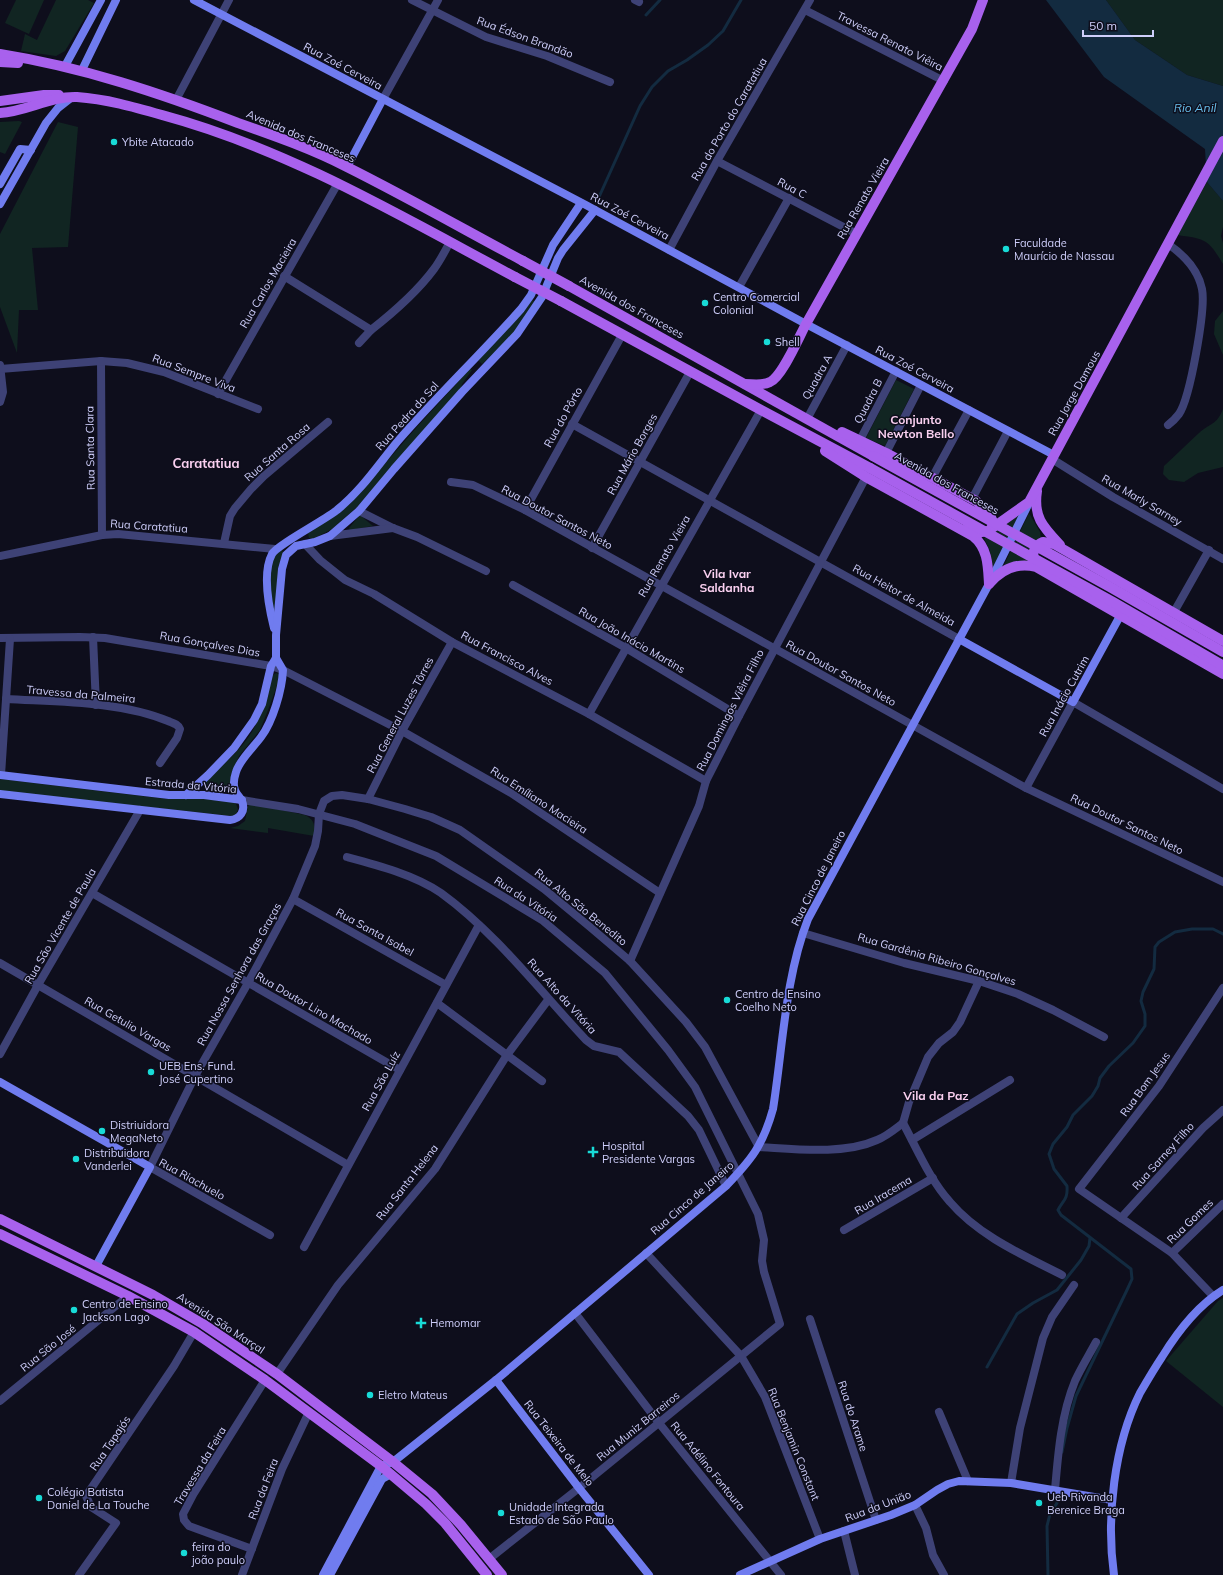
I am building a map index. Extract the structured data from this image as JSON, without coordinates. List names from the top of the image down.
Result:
{
  "streets": {
    "main road": [
      "Avenida dos Franceses",
      "Rua Renato Vieira",
      "Rua Jorge Damous",
      "Avenida São Marçal"
    ],
    "street": [
      "Rua Édson Brandão",
      "Travessa Renato Viêira",
      "Rua Zoé Cerveira",
      "Rua do Porto do Caratatiua",
      "Rua C",
      "Rua Carlos Macieira",
      "Rua Sempre Viva",
      "Quadra A",
      "Quadra B",
      "Rua Pedra do Sol",
      "Rua do Pôrto",
      "Rua Santa Clara",
      "Rua Santa Rosa",
      "Rua Mário Borges",
      "Rua Marly Sarney",
      "Rua Doutor Santos Neto",
      "Rua Caratatiua",
      "Rua Heitor de Almeida",
      "Rua João Inácio Martins",
      "Rua Gonçalves Dias",
      "Rua Francisco Alves",
      "Travessa da Palmeira",
      "Rua Inácio Cutrim",
      "Rua Domingos Viêira Filho",
      "Rua General Luzes Tôrres",
      "Estrada da Vitória",
      "Rua Emíliano Macieira",
      "Rua Cinco de Janeiro",
      "Rua da Vitória",
      "Rua Alto São Benedito",
      "Rua São Vicente de Paula",
      "Rua Santa Isabel",
      "Rua Gardênia Ribeiro Gonçalves",
      "Rua Nossa Senhora das Graças",
      "Rua Alto da Vitória",
      "Rua Doutor Lino Machado",
      "Rua Getulio Vargas",
      "Rua São Luíz",
      "Rua Bom Jesus",
      "Rua Sarney Filho",
      "Rua Riachuelo",
      "Rua Santa Helena",
      "Rua Iracema",
      "Rua Gomes",
      "Rua São José",
      "Rua do Arame",
      "Rua Muniz Barreiros",
      "Rua Tapajós",
      "Rua Teixeira de Melo",
      "Rua Benjamin Constant",
      "Travessa da Feira",
      "Rua Adélino Fontoura",
      "Rua da Feira",
      "Rua da União"
    ]
  },
  "crossings": [
    ["Travessa Renato Viêira", "Rua do Porto do Caratatiua"],
    ["Travessa Renato Viêira", "Rua Renato Vieira"],
    ["Rua Zoé Cerveira", "Rua do Porto do Caratatiua"],
    ["Rua Zoé Cerveira", "Rua Renato Vieira"],
    ["Rua Zoé Cerveira", "Quadra A"],
    ["Rua Zoé Cerveira", "Rua Jorge Damous"],
    ["Rua Zoé Cerveira", "Quadra B"],
    ["Rua Zoé Cerveira", "Rua Pedra do Sol"],
    ["Rua Zoé Cerveira", "Rua Marly Sarney"],
    ["Rua do Porto do Caratatiua", "Rua C"],
    ["Avenida dos Franceses", "Rua Renato Vieira"],
    ["Avenida dos Franceses", "Quadra A"],
    ["Rua C", "Rua Renato Vieira"],
    ["Rua Renato Vieira", "Rua Doutor Santos Neto"],
    ["Rua Renato Vieira", "Rua Heitor de Almeida"],
    ["Rua Renato Vieira", "Rua João Inácio Martins"],
    ["Rua Renato Vieira", "Rua Francisco Alves"],
    ["Rua Carlos Macieira", "Rua Sempre Viva"],
    ["Rua Sempre Viva", "Rua Santa Clara"],
    ["Rua Jorge Damous", "Rua Marly Sarney"],
    ["Rua Jorge Damous", "Rua Cinco de Janeiro"],
    ["Rua Pedra do Sol", "Rua Caratatiua"],
    ["Rua Pedra do Sol", "Rua Francisco Alves"],
    ["Rua do Pôrto", "Rua Doutor Santos Neto"],
    ["Rua do Pôrto", "Rua Heitor de Almeida"],
    ["Rua Santa Clara", "Rua Caratatiua"],
    ["Rua Santa Rosa", "Rua Caratatiua"],
    ["Rua Mário Borges", "Rua Doutor Santos Neto"],
    ["Rua Mário Borges", "Rua Heitor de Almeida"],
    ["Rua Doutor Santos Neto", "Rua Inácio Cutrim"],
    ["Rua Doutor Santos Neto", "Rua Domingos Viêira Filho"],
    ["Rua Doutor Santos Neto", "Rua Cinco de Janeiro"],
    ["Rua Heitor de Almeida", "Rua Inácio Cutrim"],
    ["Rua Heitor de Almeida", "Rua Domingos Viêira Filho"],
    ["Rua Heitor de Almeida", "Rua Cinco de Janeiro"],
    ["Rua João Inácio Martins", "Rua Domingos Viêira Filho"],
    ["Rua Gonçalves Dias", "Rua General Luzes Tôrres"],
    ["Rua Gonçalves Dias", "Rua Emíliano Macieira"],
    ["Rua Francisco Alves", "Rua Domingos Viêira Filho"],
    ["Rua Francisco Alves", "Rua General Luzes Tôrres"],
    ["Rua Domingos Viêira Filho", "Rua Emíliano Macieira"],
    ["Rua Domingos Viêira Filho", "Rua Alto São Benedito"],
    ["Rua General Luzes Tôrres", "Rua Emíliano Macieira"],
    ["Rua General Luzes Tôrres", "Rua Alto São Benedito"],
    ["Estrada da Vitória", "Rua da Vitória"],
    ["Estrada da Vitória", "Rua São Vicente de Paula"],
    ["Rua Cinco de Janeiro", "Rua da Vitória"],
    ["Rua Cinco de Janeiro", "Rua Alto São Benedito"],
    ["Rua Cinco de Janeiro", "Rua Gardênia Ribeiro Gonçalves"],
    ["Rua Cinco de Janeiro", "Rua Alto da Vitória"],
    ["Rua Cinco de Janeiro", "Avenida São Marçal"],
    ["Rua Cinco de Janeiro", "Rua Muniz Barreiros"],
    ["Rua Cinco de Janeiro", "Rua Teixeira de Melo"],
    ["Rua Cinco de Janeiro", "Rua Benjamin Constant"],
    ["Rua Cinco de Janeiro", "Rua Adélino Fontoura"],
    ["Rua da Vitória", "Rua Alto São Benedito"],
    ["Rua da Vitória", "Rua Nossa Senhora das Graças"],
    ["Rua da Vitória", "Rua Muniz Barreiros"],
    ["Rua Alto São Benedito", "Rua Nossa Senhora das Graças"],
    ["Rua São Vicente de Paula", "Rua Doutor Lino Machado"],
    ["Rua São Vicente de Paula", "Rua Getulio Vargas"],
    ["Rua Santa Isabel", "Rua Nossa Senhora das Graças"],
    ["Rua Santa Isabel", "Rua São Luíz"],
    ["Rua Nossa Senhora das Graças", "Rua Doutor Lino Machado"],
    ["Rua Nossa Senhora das Graças", "Rua Getulio Vargas"],
    ["Rua Nossa Senhora das Graças", "Rua Riachuelo"],
    ["Rua Nossa Senhora das Graças", "Avenida São Marçal"],
    ["Rua Alto da Vitória", "Rua São Luíz"],
    ["Rua Alto da Vitória", "Rua Santa Helena"],
    ["Rua Doutor Lino Machado", "Rua São Luíz"],
    ["Rua Getulio Vargas", "Rua São Luíz"],
    ["Rua Bom Jesus", "Rua Sarney Filho"],
    ["Rua Santa Helena", "Avenida São Marçal"],
    ["Avenida São Marçal", "Rua São José"],
    ["Avenida São Marçal", "Rua Muniz Barreiros"],
    ["Avenida São Marçal", "Rua Tapajós"],
    ["Avenida São Marçal", "Travessa da Feira"],
    ["Avenida São Marçal", "Rua da Feira"],
    ["Rua do Arame", "Rua da União"],
    ["Rua Muniz Barreiros", "Rua Teixeira de Melo"],
    ["Rua Muniz Barreiros", "Rua Benjamin Constant"],
    ["Rua Muniz Barreiros", "Rua Adélino Fontoura"],
    ["Rua Benjamin Constant", "Rua da União"],
    ["Travessa da Feira", "Rua da Feira"],
    ["Rua Adélino Fontoura", "Rua da União"]
  ],
  "districts": [
    "Conjunto Newton Bello",
    "Caratatiua",
    "Vila Ivar Saldanha",
    "Vila da Paz"
  ],
  "water": ["Rio Anil"],
  "places": {
    "other": [
      "Ybite Atacado",
      "Faculdade Maurício de Nassau",
      "Centro Comercial Colonial",
      "Shell",
      "Centro de Ensino Coelho Neto",
      "UEB Ens. Fund. José Cupertino",
      "Distriuidora MegaNeto",
      "Distribuidora Vanderlei",
      "Centro de Ensino Jackson Lago",
      "Eletro Mateus",
      "Colégio Batista Daniel de La Touche",
      "Ueb Rivanda Berenice Braga",
      "Unidade Integrada Estado de São Paulo",
      "feira do joão paulo"
    ],
    "health": ["Hospital Presidente Vargas", "Hemomar"]
  },
  "scale_bar": "50 m"
}
